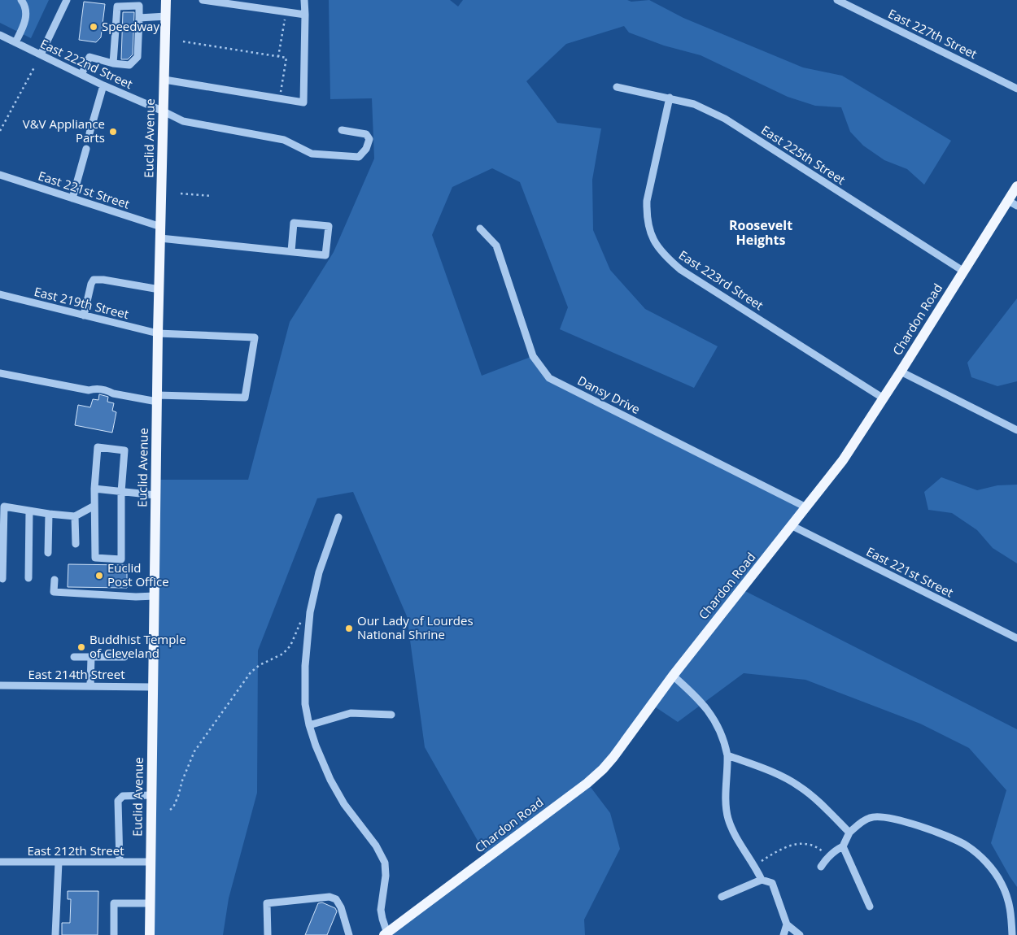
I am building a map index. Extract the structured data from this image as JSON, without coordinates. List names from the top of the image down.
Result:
{
  "streets": {
    "main road": ["Euclid Avenue", "Chardon Road"],
    "street": [
      "East 227th Street",
      "East 222nd Street",
      "East 225th Street",
      "East 221st Street",
      "East 223rd Street",
      "East 219th Street",
      "Dansy Drive",
      "East 214th Street",
      "East 212th Street"
    ]
  },
  "crossings": [
    ["East 222nd Street", "Euclid Avenue"],
    ["Euclid Avenue", "East 221st Street"],
    ["Euclid Avenue", "East 219th Street"],
    ["Euclid Avenue", "East 214th Street"],
    ["Euclid Avenue", "East 212th Street"],
    ["East 225th Street", "East 223rd Street"],
    ["East 225th Street", "Chardon Road"],
    ["East 221st Street", "Chardon Road"],
    ["East 223rd Street", "Chardon Road"],
    ["Chardon Road", "Dansy Drive"]
  ],
  "districts": ["Roosevelt Heights"],
  "places": [
    "Speedway",
    "V&V Appliance Parts",
    "Euclid Post Office",
    "Our Lady of Lourdes National Shrine",
    "Buddhist Temple of Cleveland"
  ]
}
